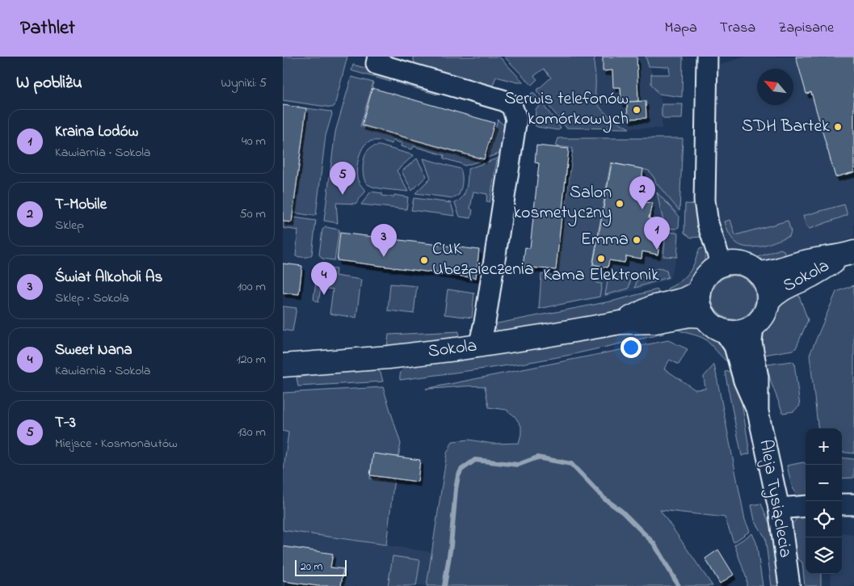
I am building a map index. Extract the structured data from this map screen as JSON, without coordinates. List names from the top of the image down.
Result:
{
  "streets": {
    "street": ["Sokola", "Aleja Tysiąclecia"]
  },
  "crossings": [
    ["Sokola", "Aleja Tysiąclecia"]
  ],
  "places": [
    "Serwis telefonów komórkowych",
    "SDH Bartek",
    "Salon kosmetyczny",
    "Emma",
    "Kama Elektronik",
    "CUK Ubezpieczenia"
  ],
  "scale_bar": "20 m",
  "north": "top left",
  "page": {
    "header": "Pathlet",
    "nav": ["Mapa", "Trasa", "Zapisane"],
    "heading": ["W pobliżu", "Wyniki: 5"],
    "list": [
      {
        "mark": "1",
        "name": "Kraina Lodów",
        "note": "Kawiarnia · Sokola",
        "value": "40 m"
      },
      {
        "mark": "2",
        "name": "T-Mobile",
        "note": "Sklep",
        "value": "50 m"
      },
      {
        "mark": "3",
        "name": "Świat Alkoholi As",
        "note": "Sklep · Sokola",
        "value": "100 m"
      },
      {
        "mark": "4",
        "name": "Sweet Nana",
        "note": "Kawiarnia · Sokola",
        "value": "120 m"
      },
      {
        "mark": "5",
        "name": "T-3",
        "note": "Miejsce · Kosmonautów",
        "value": "130 m"
      }
    ],
    "pins": [
      "5",
      "2",
      "1",
      "3",
      "4"
    ],
    "map_buttons": ["+", "−"],
    "scale": "20 m"
  }
}
